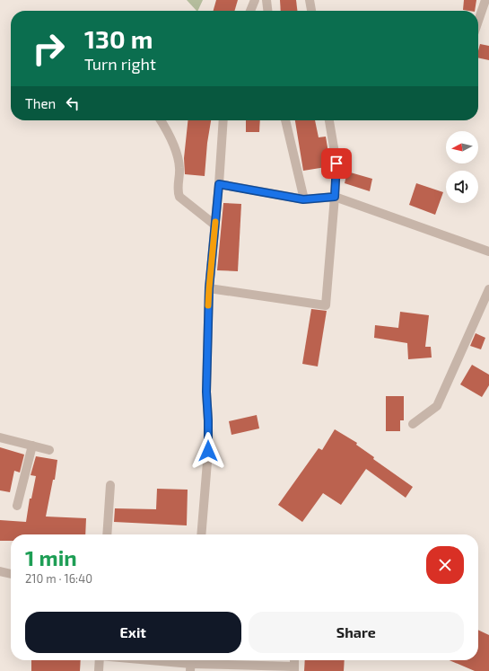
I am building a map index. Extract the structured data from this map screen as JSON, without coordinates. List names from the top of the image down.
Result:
{
  "north": "left",
  "page": {
    "turn": ["130 m", "Turn right"],
    "then": "Then",
    "heading": ["1 min", "210 m · 16:40"],
    "buttons": ["Exit", "Share"]
  }
}
